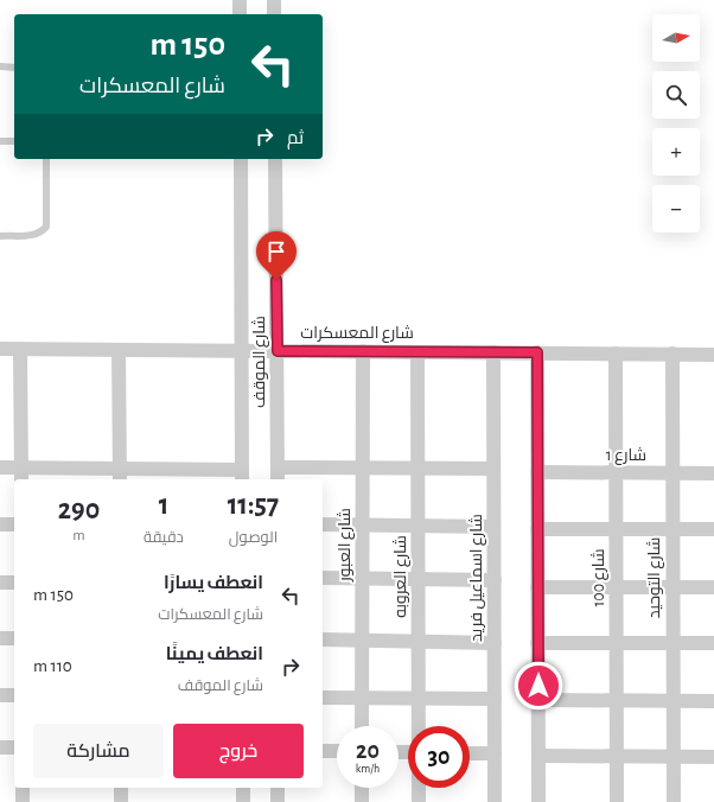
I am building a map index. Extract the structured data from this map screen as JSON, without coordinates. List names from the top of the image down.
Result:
{
  "streets": {
    "street": [
      "شارع المعسكرات",
      "شارع الموقف",
      "شارع 1",
      "شارع العبور",
      "شارع العروبه",
      "شارع اسماعيل فريد",
      "شارع 100",
      "شارع التوحيد"
    ]
  },
  "crossings": [
    ["شارع المعسكرات", "شارع الموقف"],
    ["شارع المعسكرات", "شارع العبور"],
    ["شارع المعسكرات", "شارع العروبه"],
    ["شارع المعسكرات", "شارع اسماعيل فريد"],
    ["شارع المعسكرات", "شارع 100"],
    ["شارع المعسكرات", "شارع التوحيد"],
    ["شارع 1", "شارع 100"],
    ["شارع 1", "شارع التوحيد"]
  ],
  "north": "right",
  "page": {
    "map_buttons": ["+", "−"],
    "turn": ["150 m", "شارع المعسكرات"],
    "then": "ثم",
    "eta": [
      "11:57",
      "الوصول",
      "1",
      "دقيقة",
      "290",
      "m"
    ],
    "list": [
      {
        "name": "انعطف يسارًا",
        "note": "شارع المعسكرات",
        "value": "150 m"
      },
      {
        "name": "انعطف يمينًا",
        "note": "شارع الموقف",
        "value": "110 m"
      }
    ],
    "buttons": ["خروج", "مشاركة"],
    "speed": "20 km/h",
    "limit": "30"
  }
}
